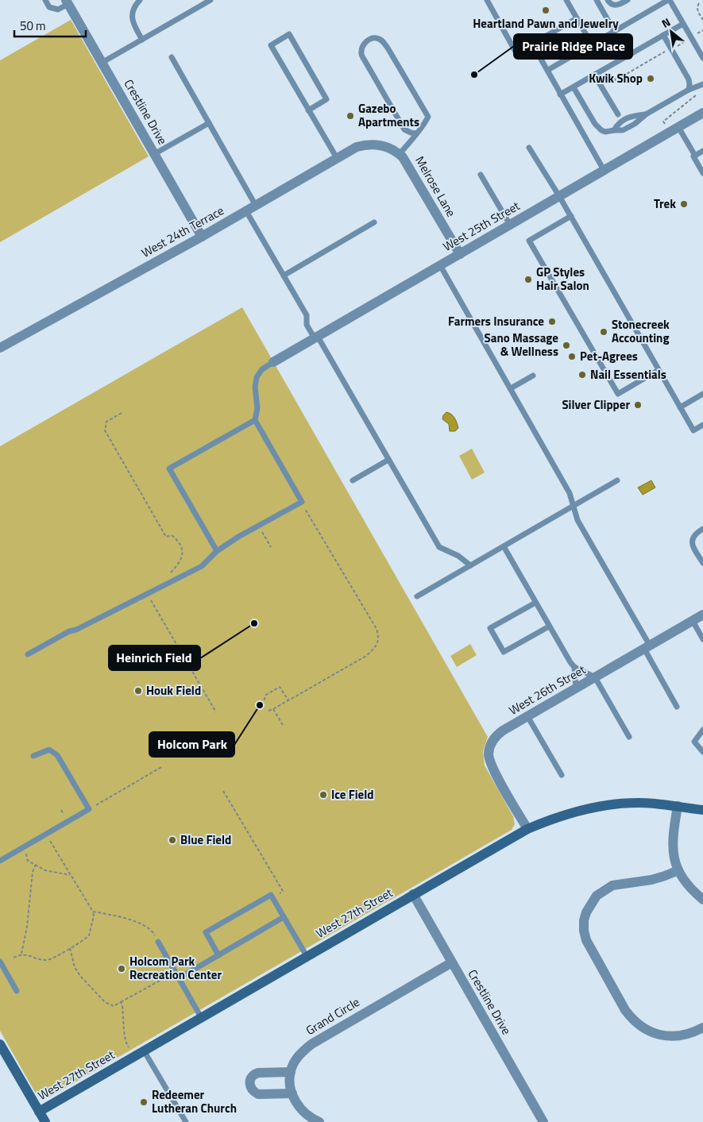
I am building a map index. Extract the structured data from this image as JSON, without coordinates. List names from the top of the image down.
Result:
{
  "streets": {
    "street": [
      "Crestline Drive",
      "Melrose Lane",
      "West 25th Street",
      "West 24th Terrace",
      "West 26th Street",
      "West 27th Street",
      "Grand Circle"
    ]
  },
  "crossings": [
    ["Crestline Drive", "West 24th Terrace"],
    ["Crestline Drive", "West 27th Street"],
    ["Crestline Drive", "Grand Circle"],
    ["Melrose Lane", "West 25th Street"],
    ["Melrose Lane", "West 24th Terrace"],
    ["West 26th Street", "West 27th Street"]
  ],
  "places": [
    "Heartland Pawn and Jewelry",
    "Prairie Ridge Place",
    "Kwik Shop",
    "Gazebo Apartments",
    "Trek",
    "GP Styles Hair Salon",
    "Farmers Insurance",
    "Stonecreek Accounting",
    "Sano Massage & Wellness",
    "Pet-Agrees",
    "Nail Essentials",
    "Silver Clipper",
    "Heinrich Field",
    "Houk Field",
    "Holcom Park",
    "Ice Field",
    "Blue Field",
    "Holcom Park Recreation Center",
    "Redeemer Lutheran Church"
  ],
  "scale_bar": "50 m",
  "north": "top left"
}
